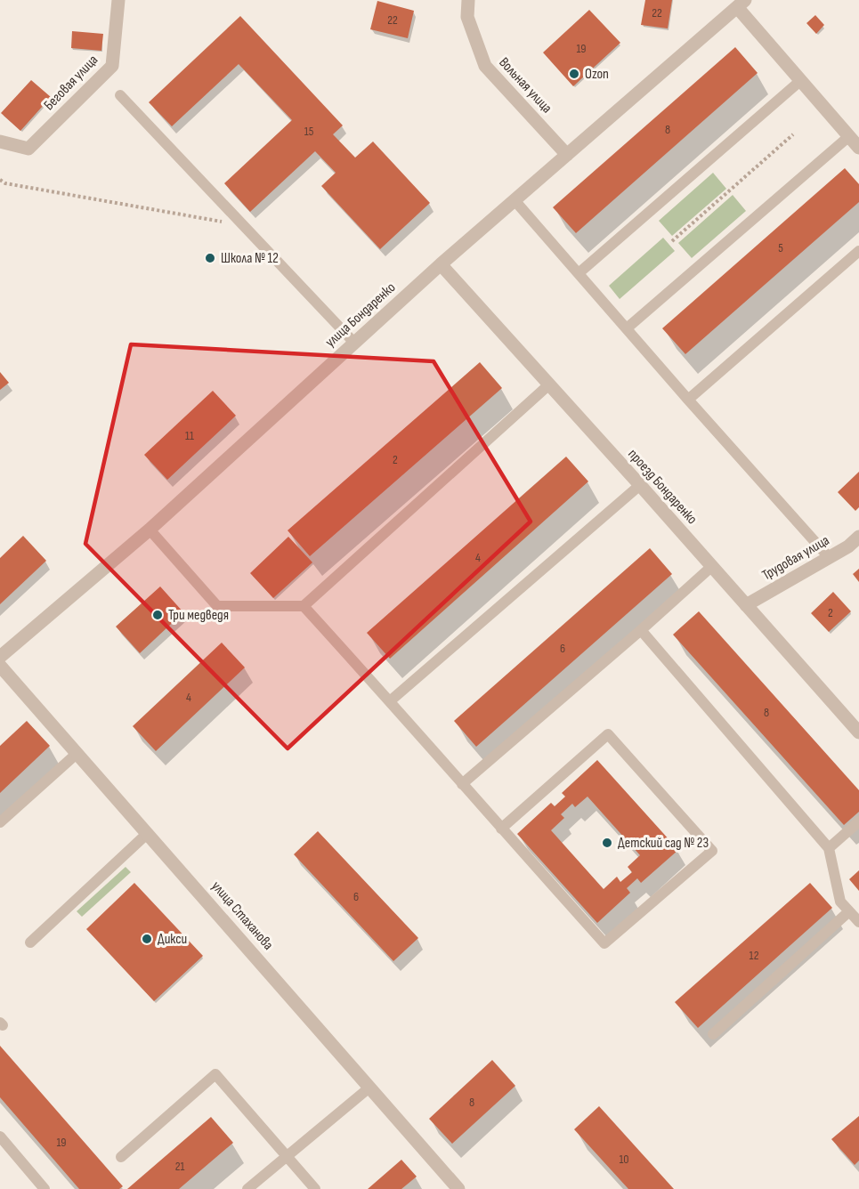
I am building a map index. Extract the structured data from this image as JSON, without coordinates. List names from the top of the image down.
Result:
{
  "streets": {
    "street": [
      "Беговая улица",
      "Вольная улица",
      "улица Бондаренко",
      "проезд Бондаренко",
      "Трудовая улица",
      "улица Стаханова"
    ]
  },
  "crossings": [
    ["Вольная улица", "улица Бондаренко"],
    ["улица Бондаренко", "проезд Бондаренко"],
    ["проезд Бондаренко", "Трудовая улица"]
  ],
  "places": [
    "Ozon",
    "Школа № 12",
    "Три медведя",
    "Детский сад № 23",
    "Дикси"
  ],
  "house_numbers": [
    "22",
    "22",
    "19",
    "8",
    "15",
    "5",
    "11",
    "2",
    "4",
    "2",
    "6",
    "4",
    "8",
    "6",
    "12",
    "8",
    "19",
    "10",
    "21"
  ]
}
